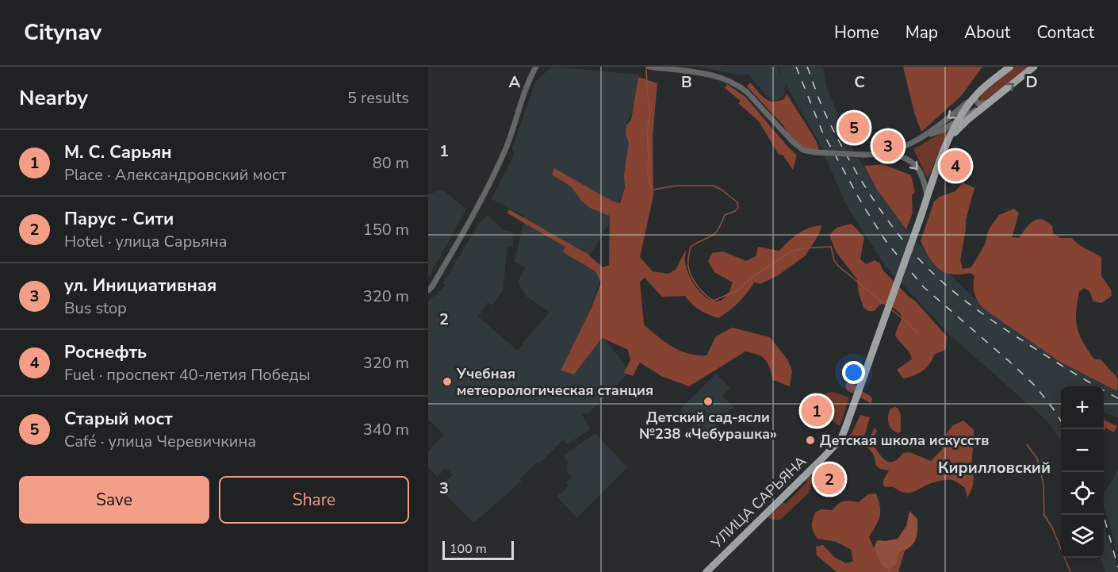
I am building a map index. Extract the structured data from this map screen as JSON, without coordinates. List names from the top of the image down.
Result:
{
  "streets": {
    "main road": ["УЛИЦА САРЬЯНА"]
  },
  "districts": ["Кирилловский"],
  "places": ["Учебная метеорологическая станция", "Детский сад-ясли №238 «Чебурашка»", "Детская школа искусств"],
  "scale_bar": "100 m",
  "page": {
    "header": "Citynav",
    "nav": [
      "Home",
      "Map",
      "About",
      "Contact"
    ],
    "heading": ["Nearby", "5 results"],
    "pins": [
      "5",
      "3",
      "4",
      "1",
      "2"
    ],
    "list": [
      {
        "mark": "1",
        "name": "М. С. Сарьян",
        "note": "Place · Александровский мост",
        "value": "80 m"
      },
      {
        "mark": "2",
        "name": "Парус - Сити",
        "note": "Hotel · улица Сарьяна",
        "value": "150 m"
      },
      {
        "mark": "3",
        "name": "ул. Инициативная",
        "note": "Bus stop",
        "value": "320 m"
      },
      {
        "mark": "4",
        "name": "Роснефть",
        "note": "Fuel · проспект 40-летия Победы",
        "value": "320 m"
      },
      {
        "mark": "5",
        "name": "Старый мост",
        "note": "Café · улица Черевичкина",
        "value": "340 m"
      }
    ],
    "map_buttons": ["+", "−"],
    "buttons": ["Save", "Share"],
    "scale": "100 m"
  },
  "grid": {
    "columns": [
      "A",
      "B",
      "C",
      "D"
    ],
    "rows": ["1", "2", "3"]
  }
}
